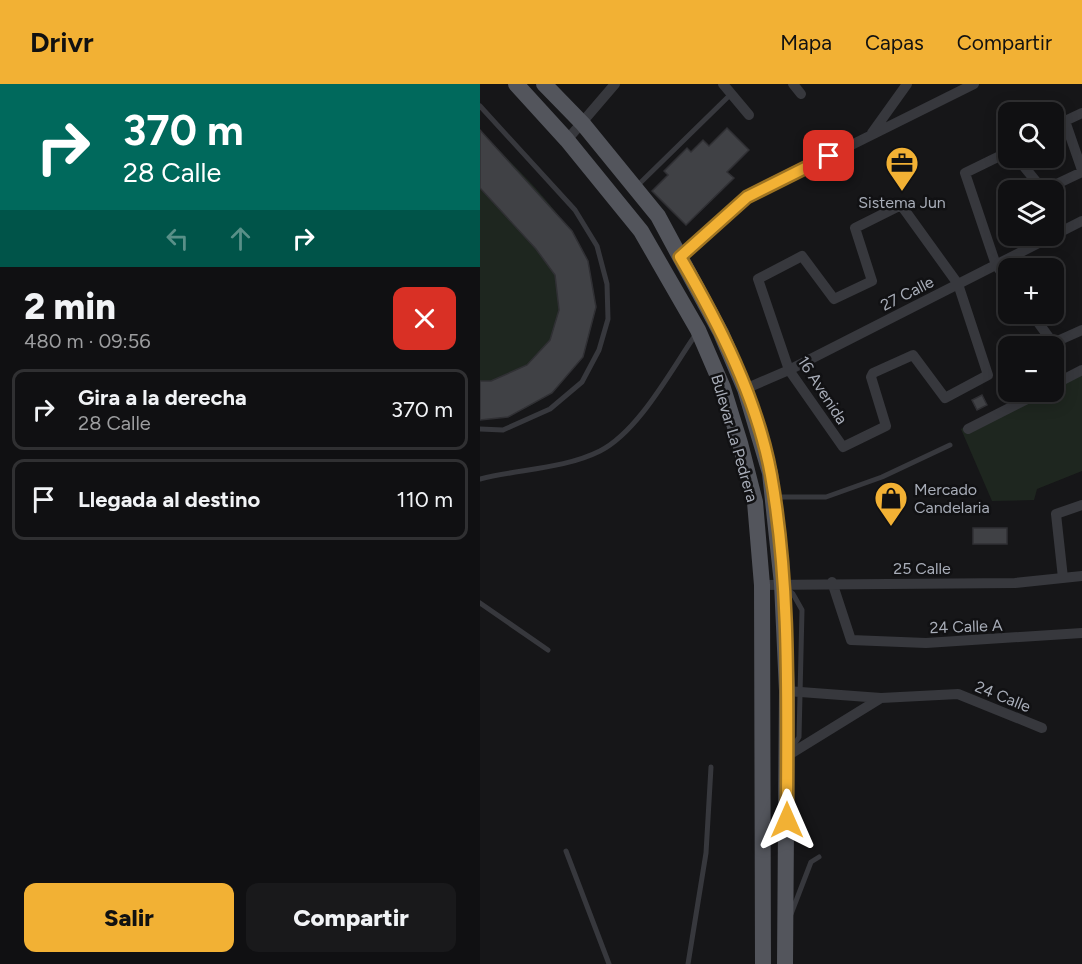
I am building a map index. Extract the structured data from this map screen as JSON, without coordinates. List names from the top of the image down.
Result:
{
  "streets": {
    "main road": ["Bulevar La Pedrera"],
    "street": [
      "27 Calle",
      "16 Avenida",
      "25 Calle",
      "24 Calle A",
      "24 Calle"
    ]
  },
  "crossings": [
    ["27 Calle", "16 Avenida"],
    ["27 Calle", "Bulevar La Pedrera"],
    ["Bulevar La Pedrera", "25 Calle"],
    ["Bulevar La Pedrera", "24 Calle"],
    ["25 Calle", "24 Calle A"]
  ],
  "places": {
    "office": ["Sistema Jun"],
    "shop": ["Mercado Candelaria"]
  },
  "page": {
    "header": "Drivr",
    "nav": ["Mapa", "Capas", "Compartir"],
    "turn": ["370 m", "28 Calle"],
    "map_buttons": ["+", "−"],
    "heading": ["2 min", "480 m · 09:56"],
    "list": [
      {
        "name": "Gira a la derecha",
        "note": "28 Calle",
        "value": "370 m"
      },
      {
        "name": "Llegada al destino",
        "value": "110 m"
      }
    ],
    "buttons": ["Salir", "Compartir"]
  }
}
